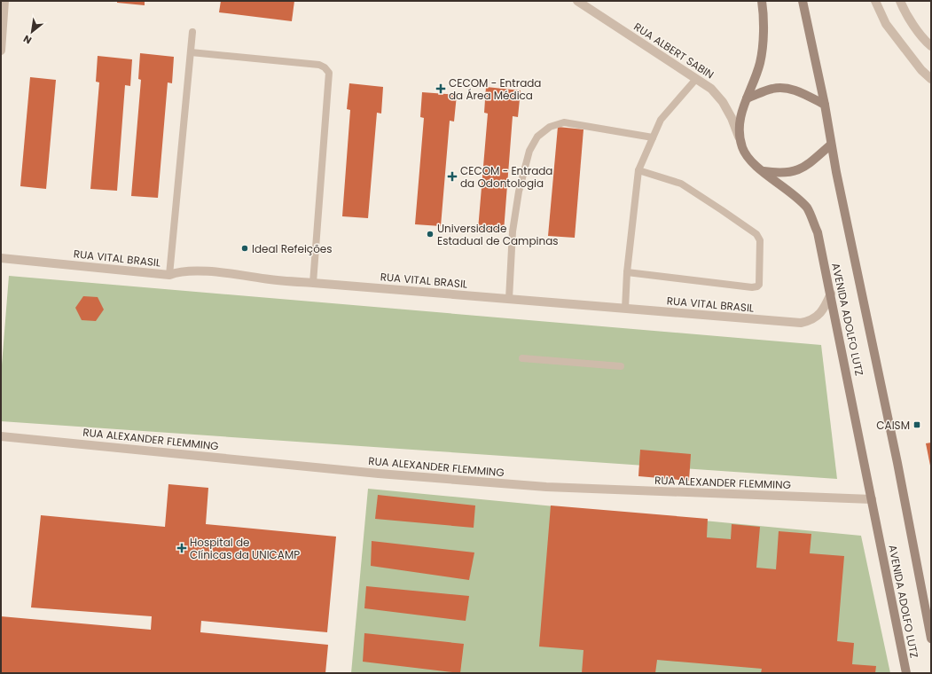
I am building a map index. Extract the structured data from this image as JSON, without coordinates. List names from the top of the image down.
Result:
{
  "streets": {
    "main road": ["AVENIDA ADOLFO LUTZ"],
    "street": ["RUA ALBERT SABIN", "RUA VITAL BRASIL", "RUA ALEXANDER FLEMMING"]
  },
  "crossings": [
    ["RUA ALBERT SABIN", "AVENIDA ADOLFO LUTZ"],
    ["RUA VITAL BRASIL", "AVENIDA ADOLFO LUTZ"],
    ["AVENIDA ADOLFO LUTZ", "RUA ALEXANDER FLEMMING"]
  ],
  "places": {
    "health": ["CECOM - Entrada da Área Médica", "CECOM - Entrada da Odontologia", "Hospital de Clínicas da UNICAMP"],
    "other": ["Universidade Estadual de Campinas", "Ideal Refeições"],
    "transit": ["CAISM"]
  },
  "north": "bottom left"
}
